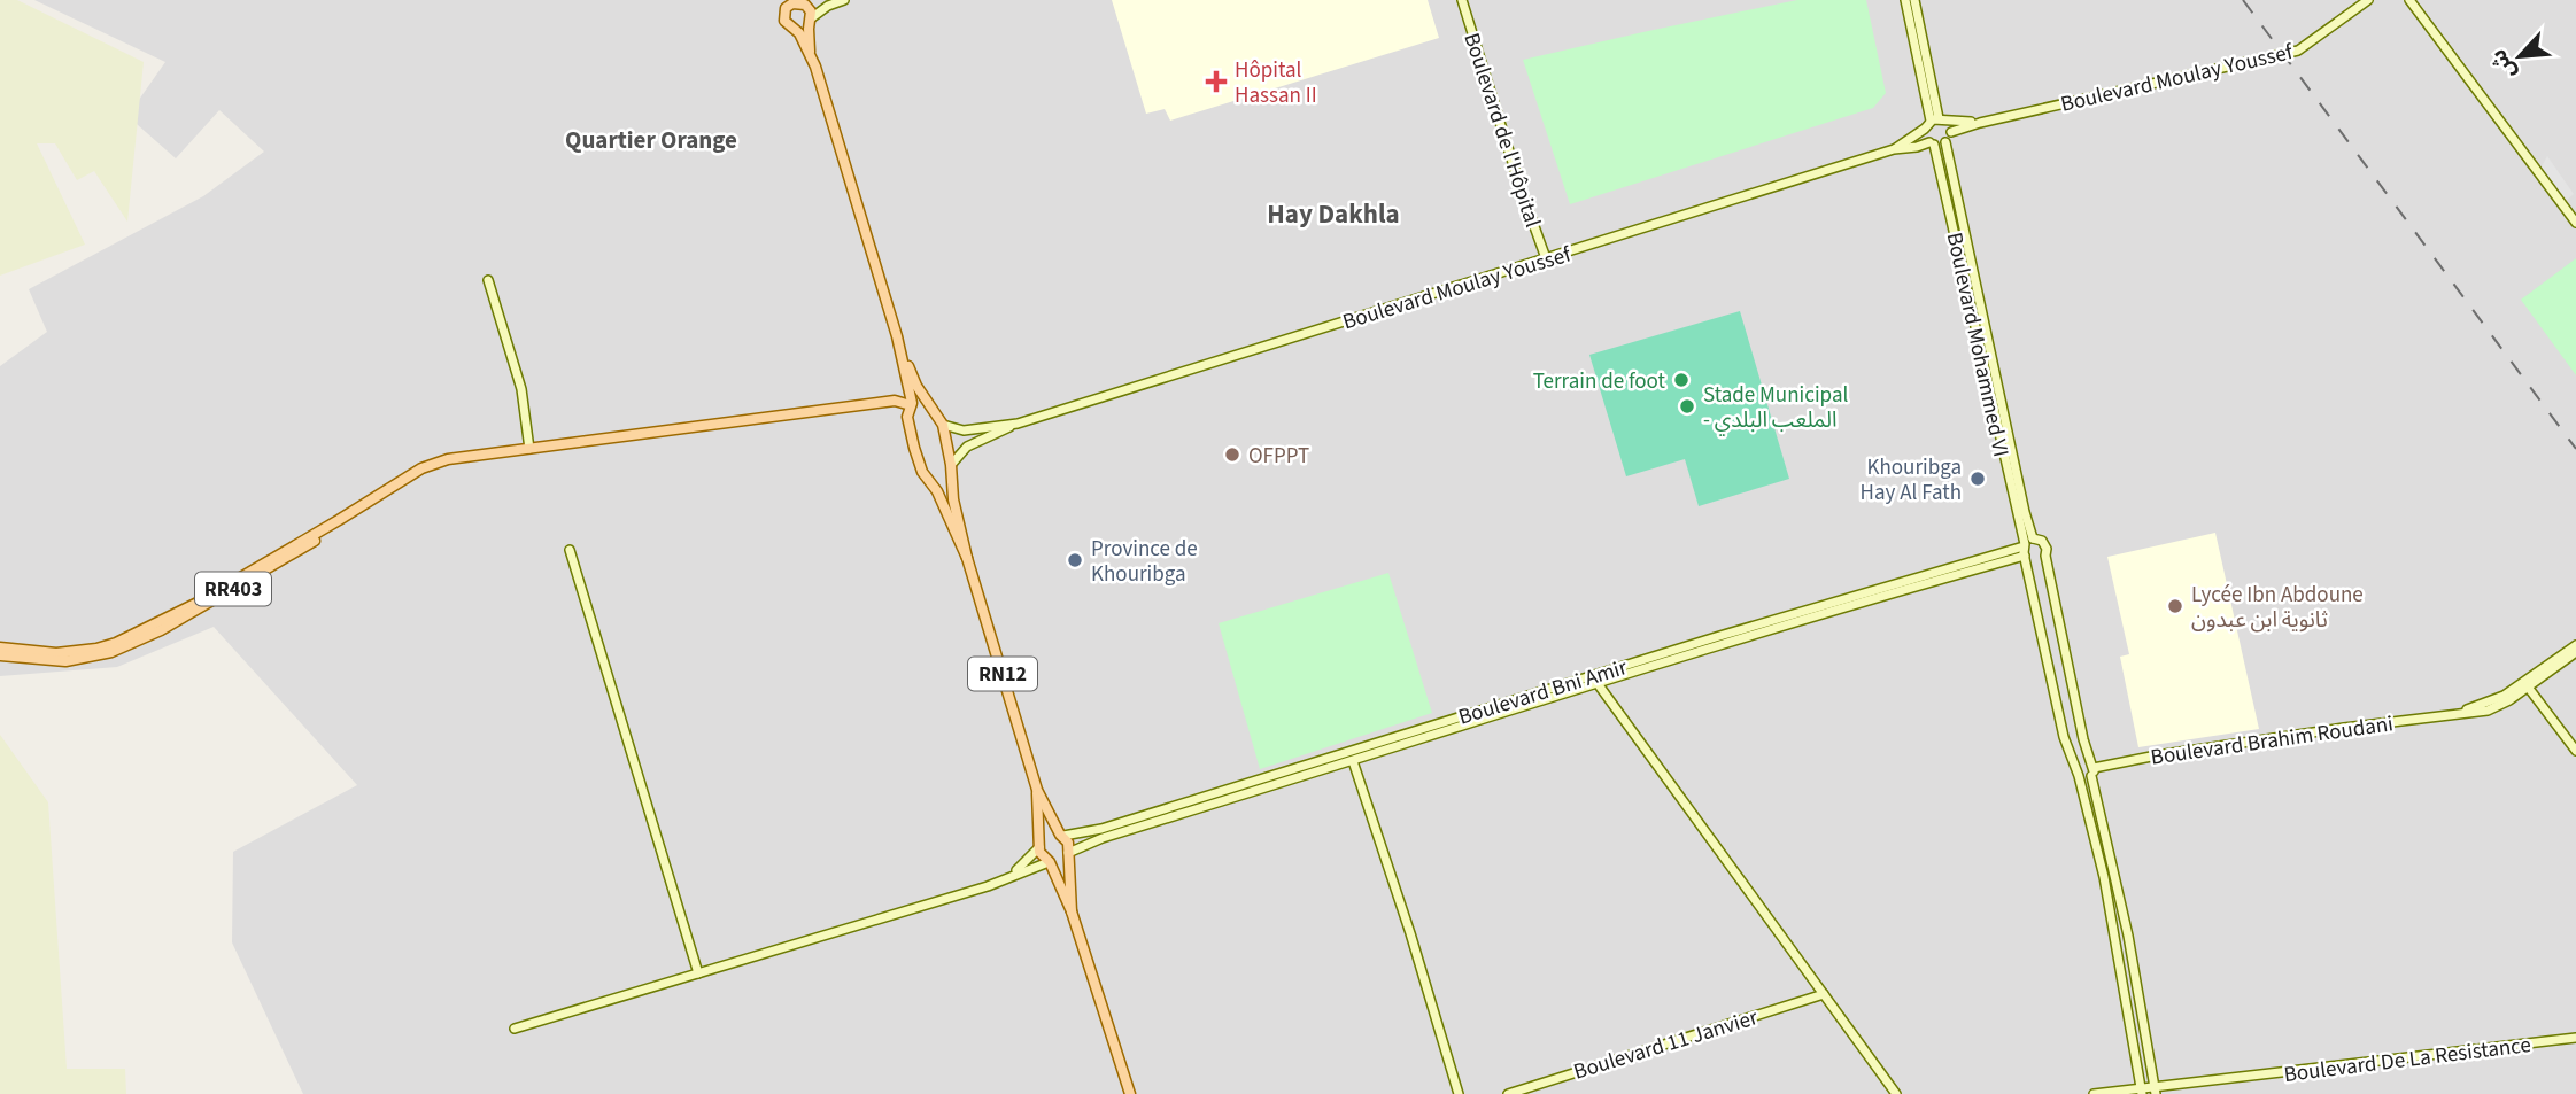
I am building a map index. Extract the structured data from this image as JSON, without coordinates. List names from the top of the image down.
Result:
{
  "streets": {
    "main road": [
      "Boulevard Moulay Youssef",
      "Boulevard de l'Hôpital",
      "Boulevard Mohammed VI",
      "RR403",
      "RN12",
      "Boulevard Bni Amir",
      "Boulevard Brahim Roudani",
      "Boulevard 11 Janvier",
      "Boulevard De La Resistance"
    ]
  },
  "crossings": [
    ["Boulevard Moulay Youssef", "Boulevard de l'Hôpital"],
    ["Boulevard Moulay Youssef", "Boulevard Mohammed VI"],
    ["Boulevard Mohammed VI", "Boulevard Bni Amir"],
    ["Boulevard Mohammed VI", "Boulevard De La Resistance"],
    ["RR403", "RN12"],
    ["RN12", "Boulevard Bni Amir"]
  ],
  "districts": ["Quartier Orange", "Hay Dakhla"],
  "places": {
    "health": ["Hôpital Hassan II"],
    "other": [
      "Terrain de foot",
      "Stade Municipal - الملعب البلدي",
      "OFPPT",
      "Khouribga Hay Al Fath",
      "Province de Khouribga",
      "Lycée Ibn Abdoune ثانوية ابن عبدون"
    ]
  },
  "north": "bottom left"
}
